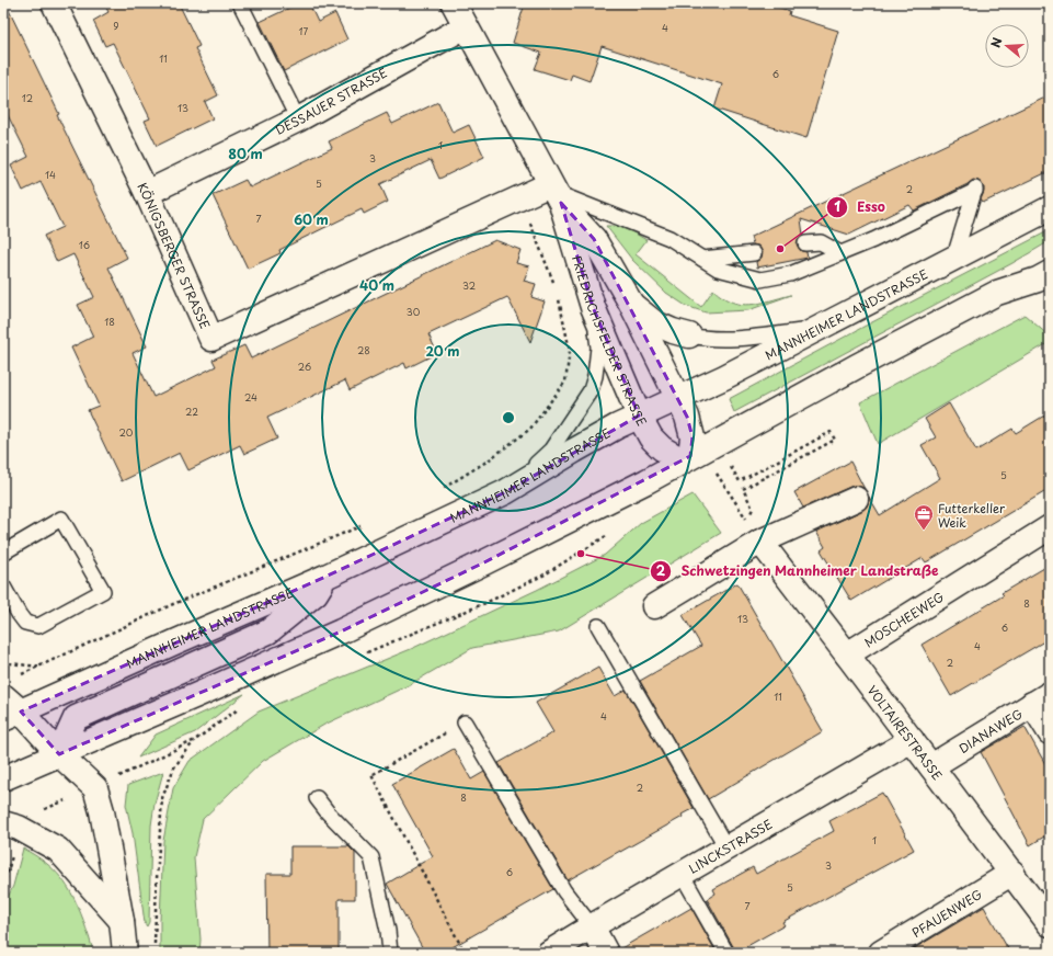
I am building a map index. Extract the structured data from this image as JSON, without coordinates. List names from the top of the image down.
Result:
{
  "streets": {
    "street": [
      "DESSAUER STRASSE",
      "KÖNIGSBERGER STRASSE",
      "MANNHEIMER LANDSTRASSE",
      "FRIEDRICHSFELDER STRASSE",
      "MOSCHEEWEG",
      "DIANAWEG",
      "VOLTAIRESTRASSE",
      "LINCKSTRASSE",
      "PFAUENWEG"
    ]
  },
  "crossings": [
    ["DESSAUER STRASSE", "KÖNIGSBERGER STRASSE"],
    ["DESSAUER STRASSE", "FRIEDRICHSFELDER STRASSE"],
    ["KÖNIGSBERGER STRASSE", "FRIEDRICHSFELDER STRASSE"],
    ["MANNHEIMER LANDSTRASSE", "FRIEDRICHSFELDER STRASSE"],
    ["MOSCHEEWEG", "VOLTAIRESTRASSE"],
    ["DIANAWEG", "VOLTAIRESTRASSE"],
    ["VOLTAIRESTRASSE", "LINCKSTRASSE"],
    ["VOLTAIRESTRASSE", "PFAUENWEG"]
  ],
  "places": {
    "other": ["Esso", "Schwetzingen Mannheimer Landstraße"],
    "office": ["Futterkeller Weik"]
  },
  "house_numbers": [
    "9",
    "4",
    "17",
    "11",
    "6",
    "12",
    "13",
    "1",
    "3",
    "14",
    "5",
    "2",
    "7",
    "16",
    "32",
    "30",
    "18",
    "28",
    "26",
    "24",
    "22",
    "20",
    "5",
    "8",
    "13",
    "6",
    "4",
    "2",
    "11",
    "4",
    "2",
    "8",
    "1",
    "3",
    "6",
    "5",
    "7"
  ],
  "north": "left",
  "rings": [
    "80 m",
    "60 m",
    "40 m",
    "20 m"
  ]
}
